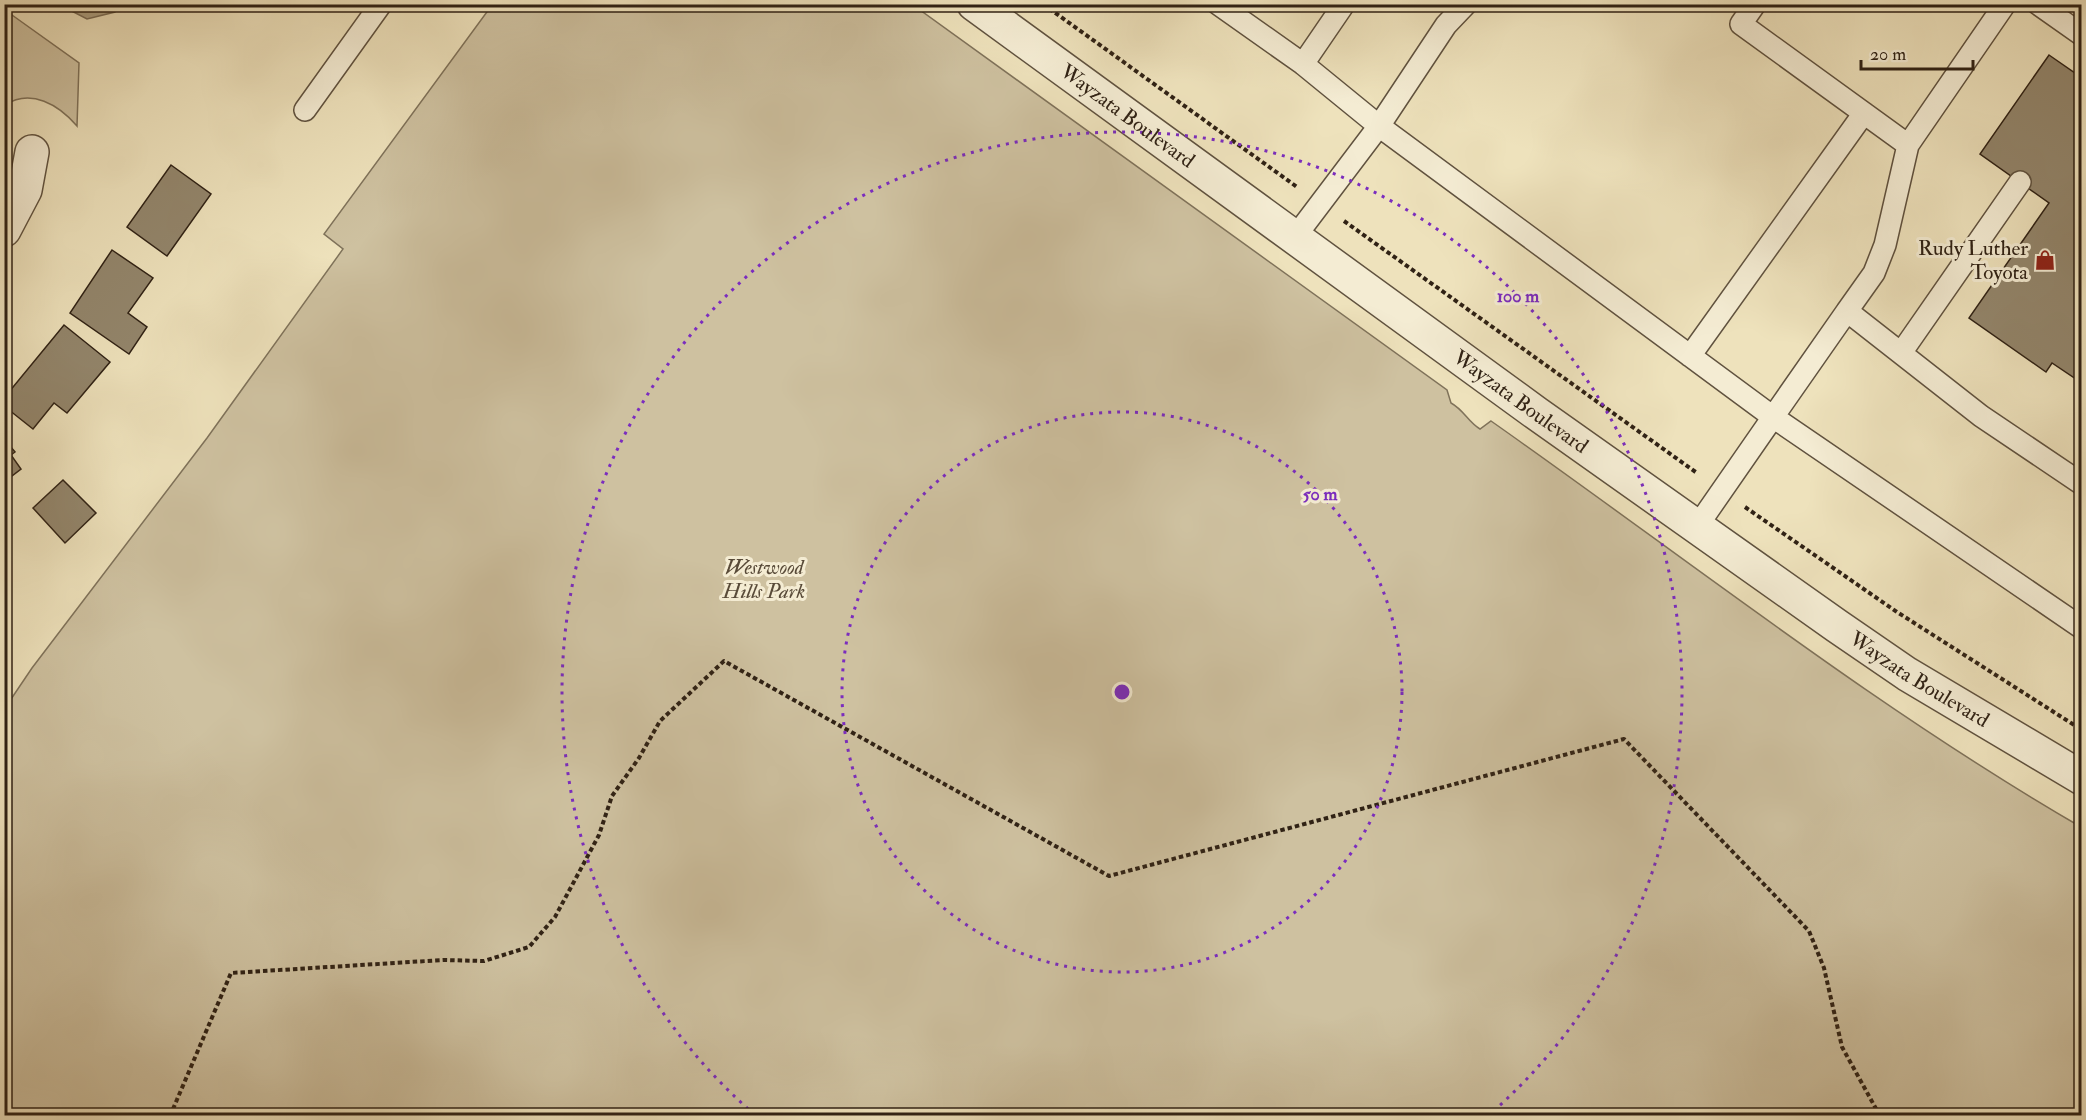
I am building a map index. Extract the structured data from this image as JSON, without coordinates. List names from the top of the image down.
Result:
{
  "streets": {
    "street": ["Wayzata Boulevard"]
  },
  "parks": ["Westwood Hills Park"],
  "places": {
    "shop": ["Rudy Luther Toyota"]
  },
  "scale_bar": "20 m",
  "rings": ["100 m", "50 m"]
}
